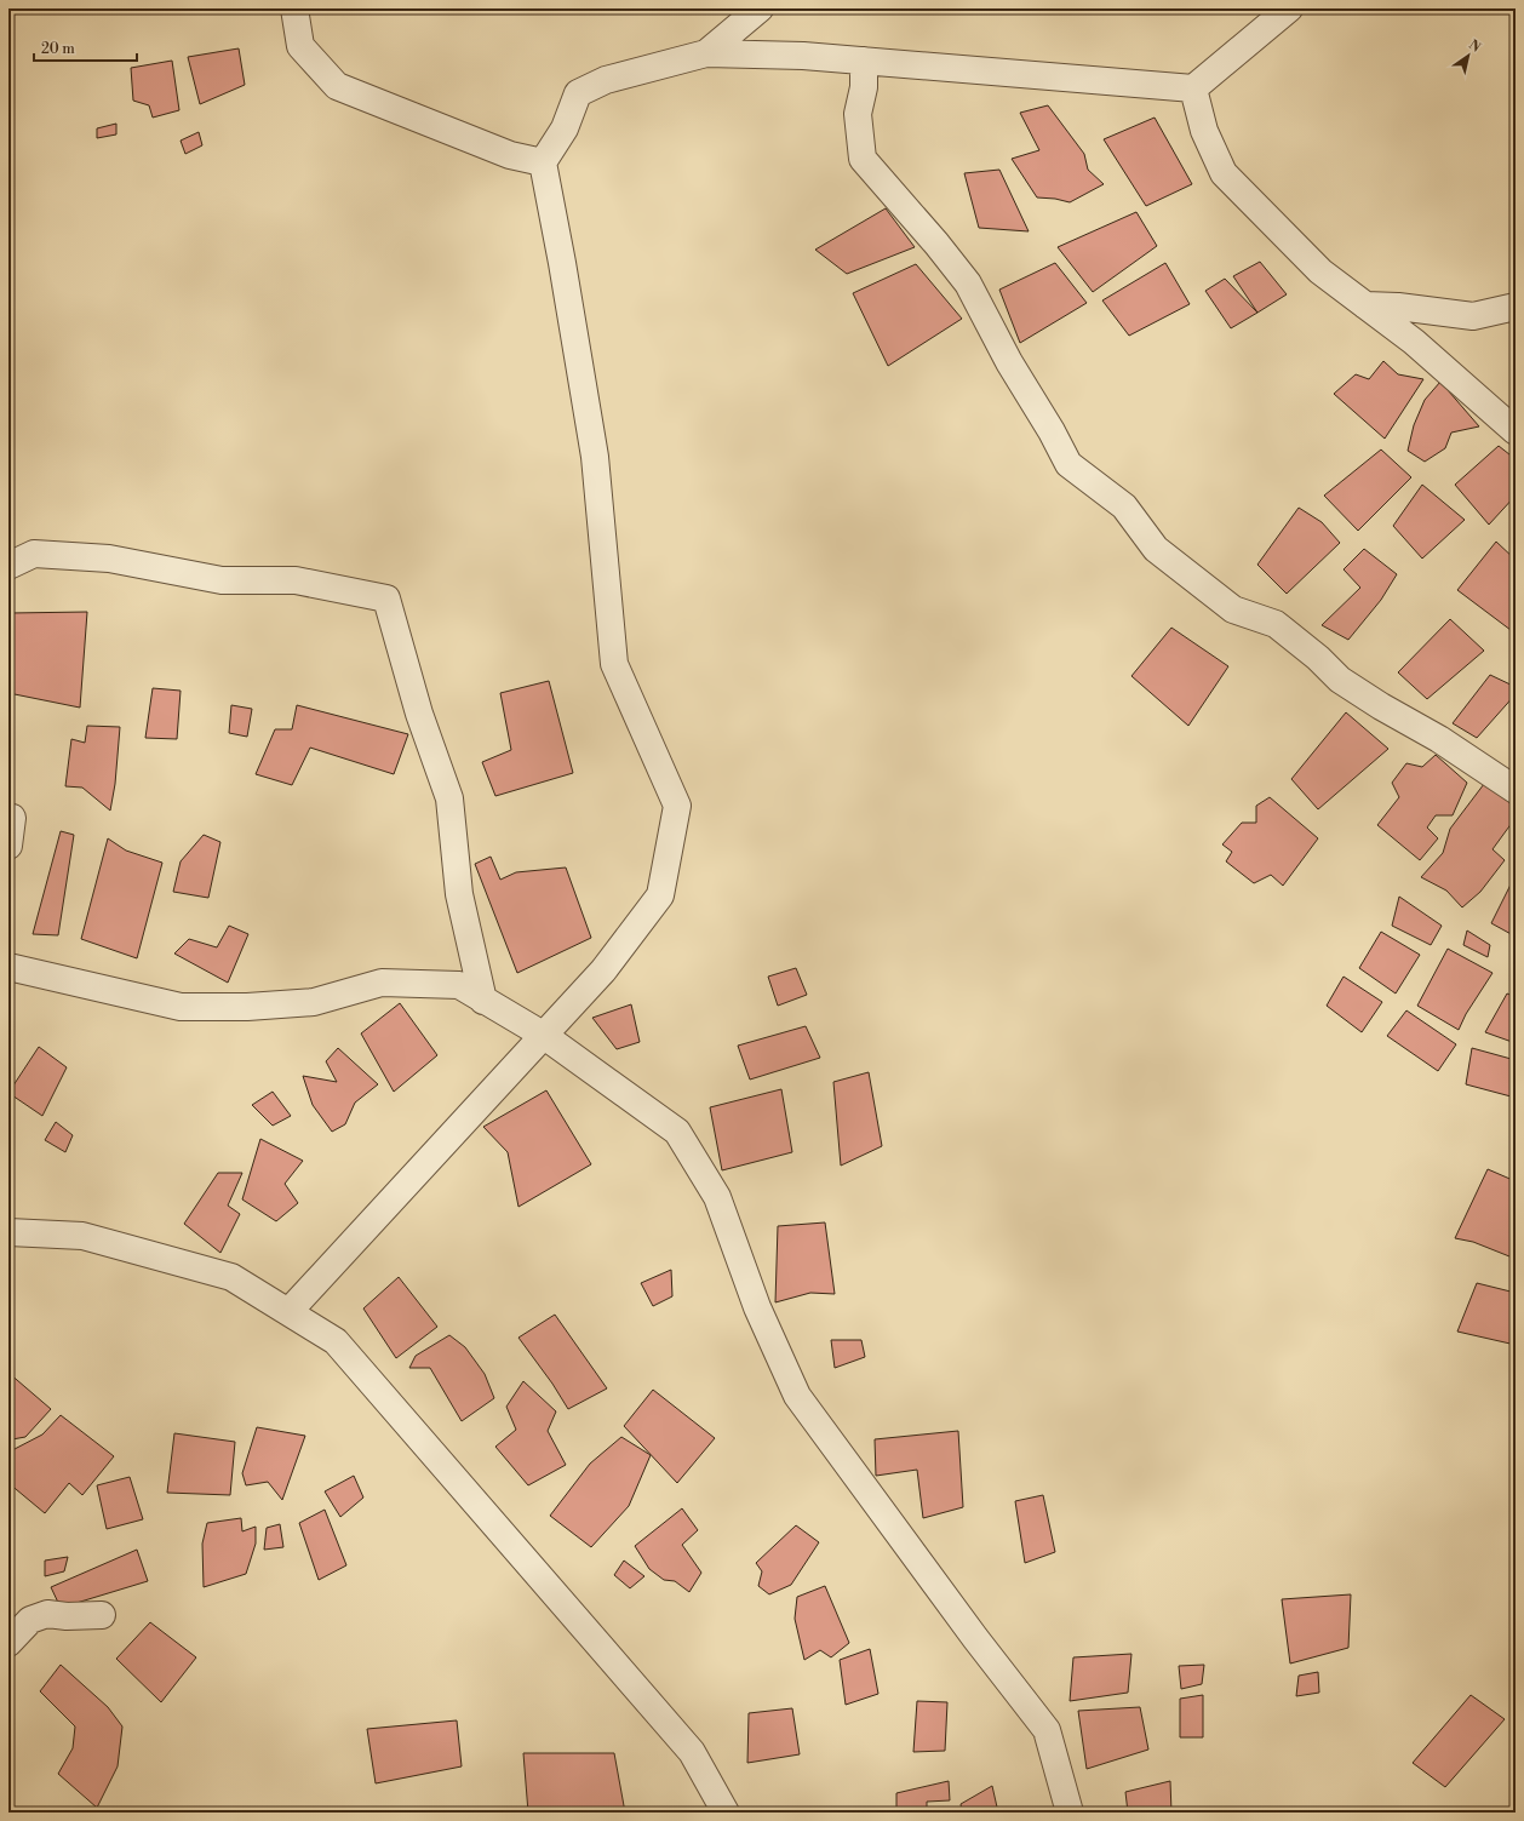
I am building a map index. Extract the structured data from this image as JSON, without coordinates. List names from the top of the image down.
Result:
{
  "scale_bar": "20 m",
  "north": "top right"
}
